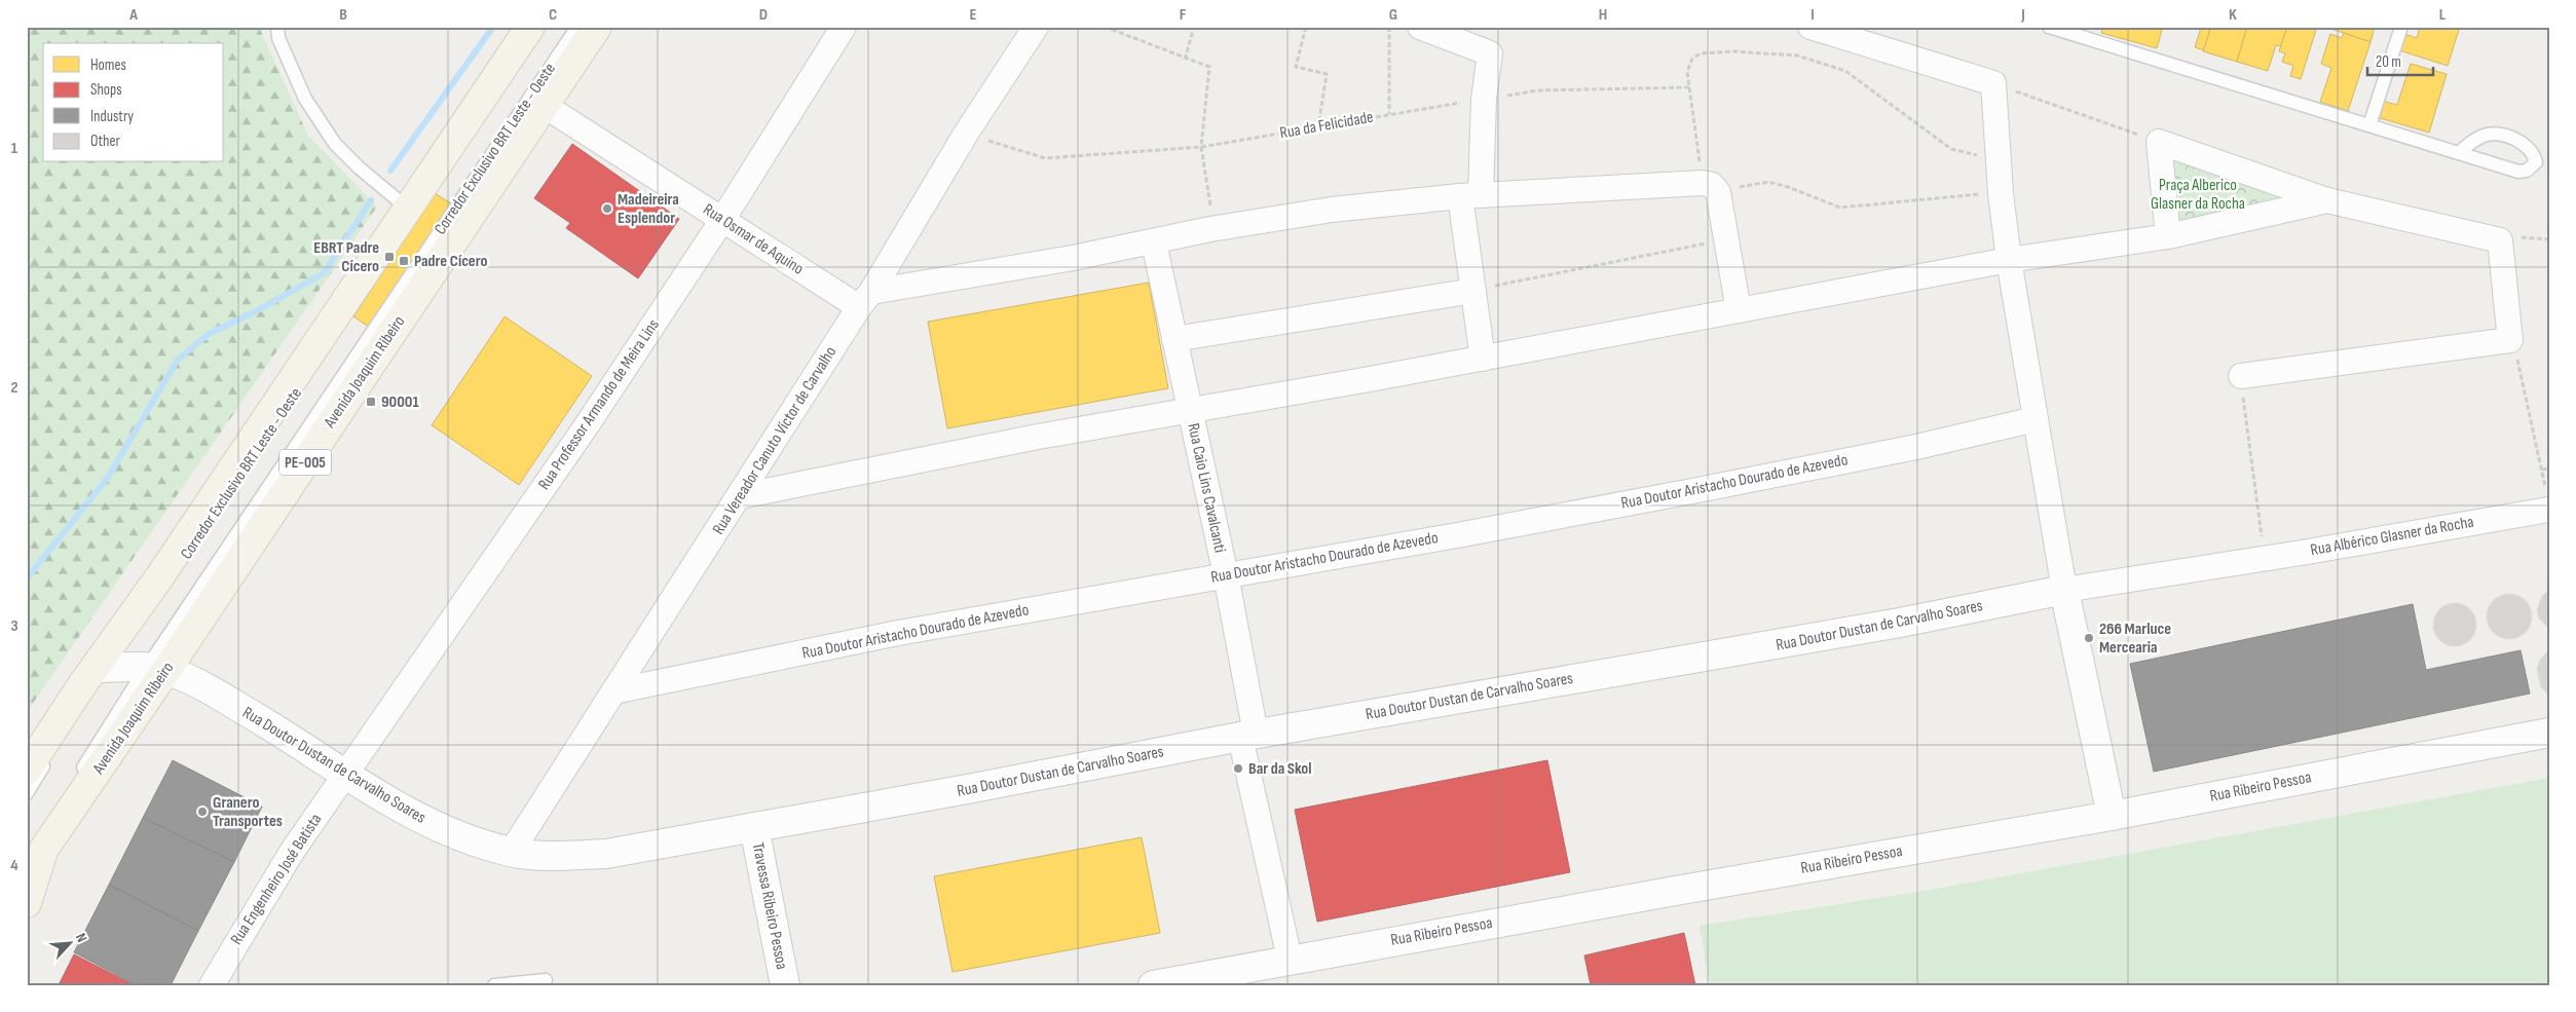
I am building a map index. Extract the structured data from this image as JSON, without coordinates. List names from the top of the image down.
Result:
{
  "streets": {
    "main road": [
      "Avenida Joaquim Ribeiro",
      "PE-005",
      "Rua Doutor Dustan de Carvalho Soares",
      "Rua Ribeiro Pessoa",
      "Travessa Ribeiro Pessoa"
    ],
    "street": [
      "Rua Osmar de Aquino",
      "Rua Professor Armando de Meira Lins",
      "Rua Vereador Canuto Víctor de Carvalho",
      "Rua Doutor Aristacho Dourado de Azevedo",
      "Rua Caio Lins Cavalcanti",
      "Rua Albérico Glasner da Rocha",
      "Rua Engenheiro José Batista"
    ],
    "lane": ["Corredor Exclusivo BRT Leste - Oeste"],
    "path": ["Rua da Felicidade"]
  },
  "crossings": [
    ["Rua da Felicidade", "Rua Vereador Canuto Víctor de Carvalho"],
    ["Corredor Exclusivo BRT Leste - Oeste", "Avenida Joaquim Ribeiro"],
    ["Corredor Exclusivo BRT Leste - Oeste", "Rua Doutor Dustan de Carvalho Soares"],
    ["Rua Osmar de Aquino", "Avenida Joaquim Ribeiro"],
    ["Rua Osmar de Aquino", "Rua Professor Armando de Meira Lins"],
    ["Rua Osmar de Aquino", "Rua Vereador Canuto Víctor de Carvalho"],
    ["Avenida Joaquim Ribeiro", "Rua Doutor Dustan de Carvalho Soares"],
    ["Rua Professor Armando de Meira Lins", "Rua Doutor Dustan de Carvalho Soares"],
    ["Rua Professor Armando de Meira Lins", "Rua Engenheiro José Batista"],
    ["Rua Vereador Canuto Víctor de Carvalho", "Rua Doutor Aristacho Dourado de Azevedo"],
    ["Rua Vereador Canuto Víctor de Carvalho", "Rua Doutor Dustan de Carvalho Soares"],
    ["Rua Doutor Aristacho Dourado de Azevedo", "Rua Caio Lins Cavalcanti"],
    ["Rua Caio Lins Cavalcanti", "Rua Doutor Dustan de Carvalho Soares"],
    ["Rua Caio Lins Cavalcanti", "Rua Ribeiro Pessoa"],
    ["Rua Albérico Glasner da Rocha", "Rua Doutor Dustan de Carvalho Soares"],
    ["Rua Doutor Dustan de Carvalho Soares", "Rua Engenheiro José Batista"],
    ["Rua Doutor Dustan de Carvalho Soares", "Travessa Ribeiro Pessoa"]
  ],
  "parks": ["Praça Alberico Glasner da Rocha"],
  "places": {
    "other": [
      "Madeireira Esplendor",
      "266 Marluce Mercearia",
      "Bar da Skol",
      "Granero Transportes"
    ],
    "transit": ["EBRT Padre Cícero", "Padre Cícero", "90001"]
  },
  "legend": [
    "Homes",
    "Shops",
    "Industry",
    "Other"
  ],
  "scale_bar": "20 m",
  "north": "top right",
  "grid": {
    "columns": [
      "A",
      "B",
      "C",
      "D",
      "E",
      "F",
      "G",
      "H",
      "I",
      "J",
      "K",
      "L"
    ],
    "rows": [
      "1",
      "2",
      "3",
      "4"
    ]
  }
}
